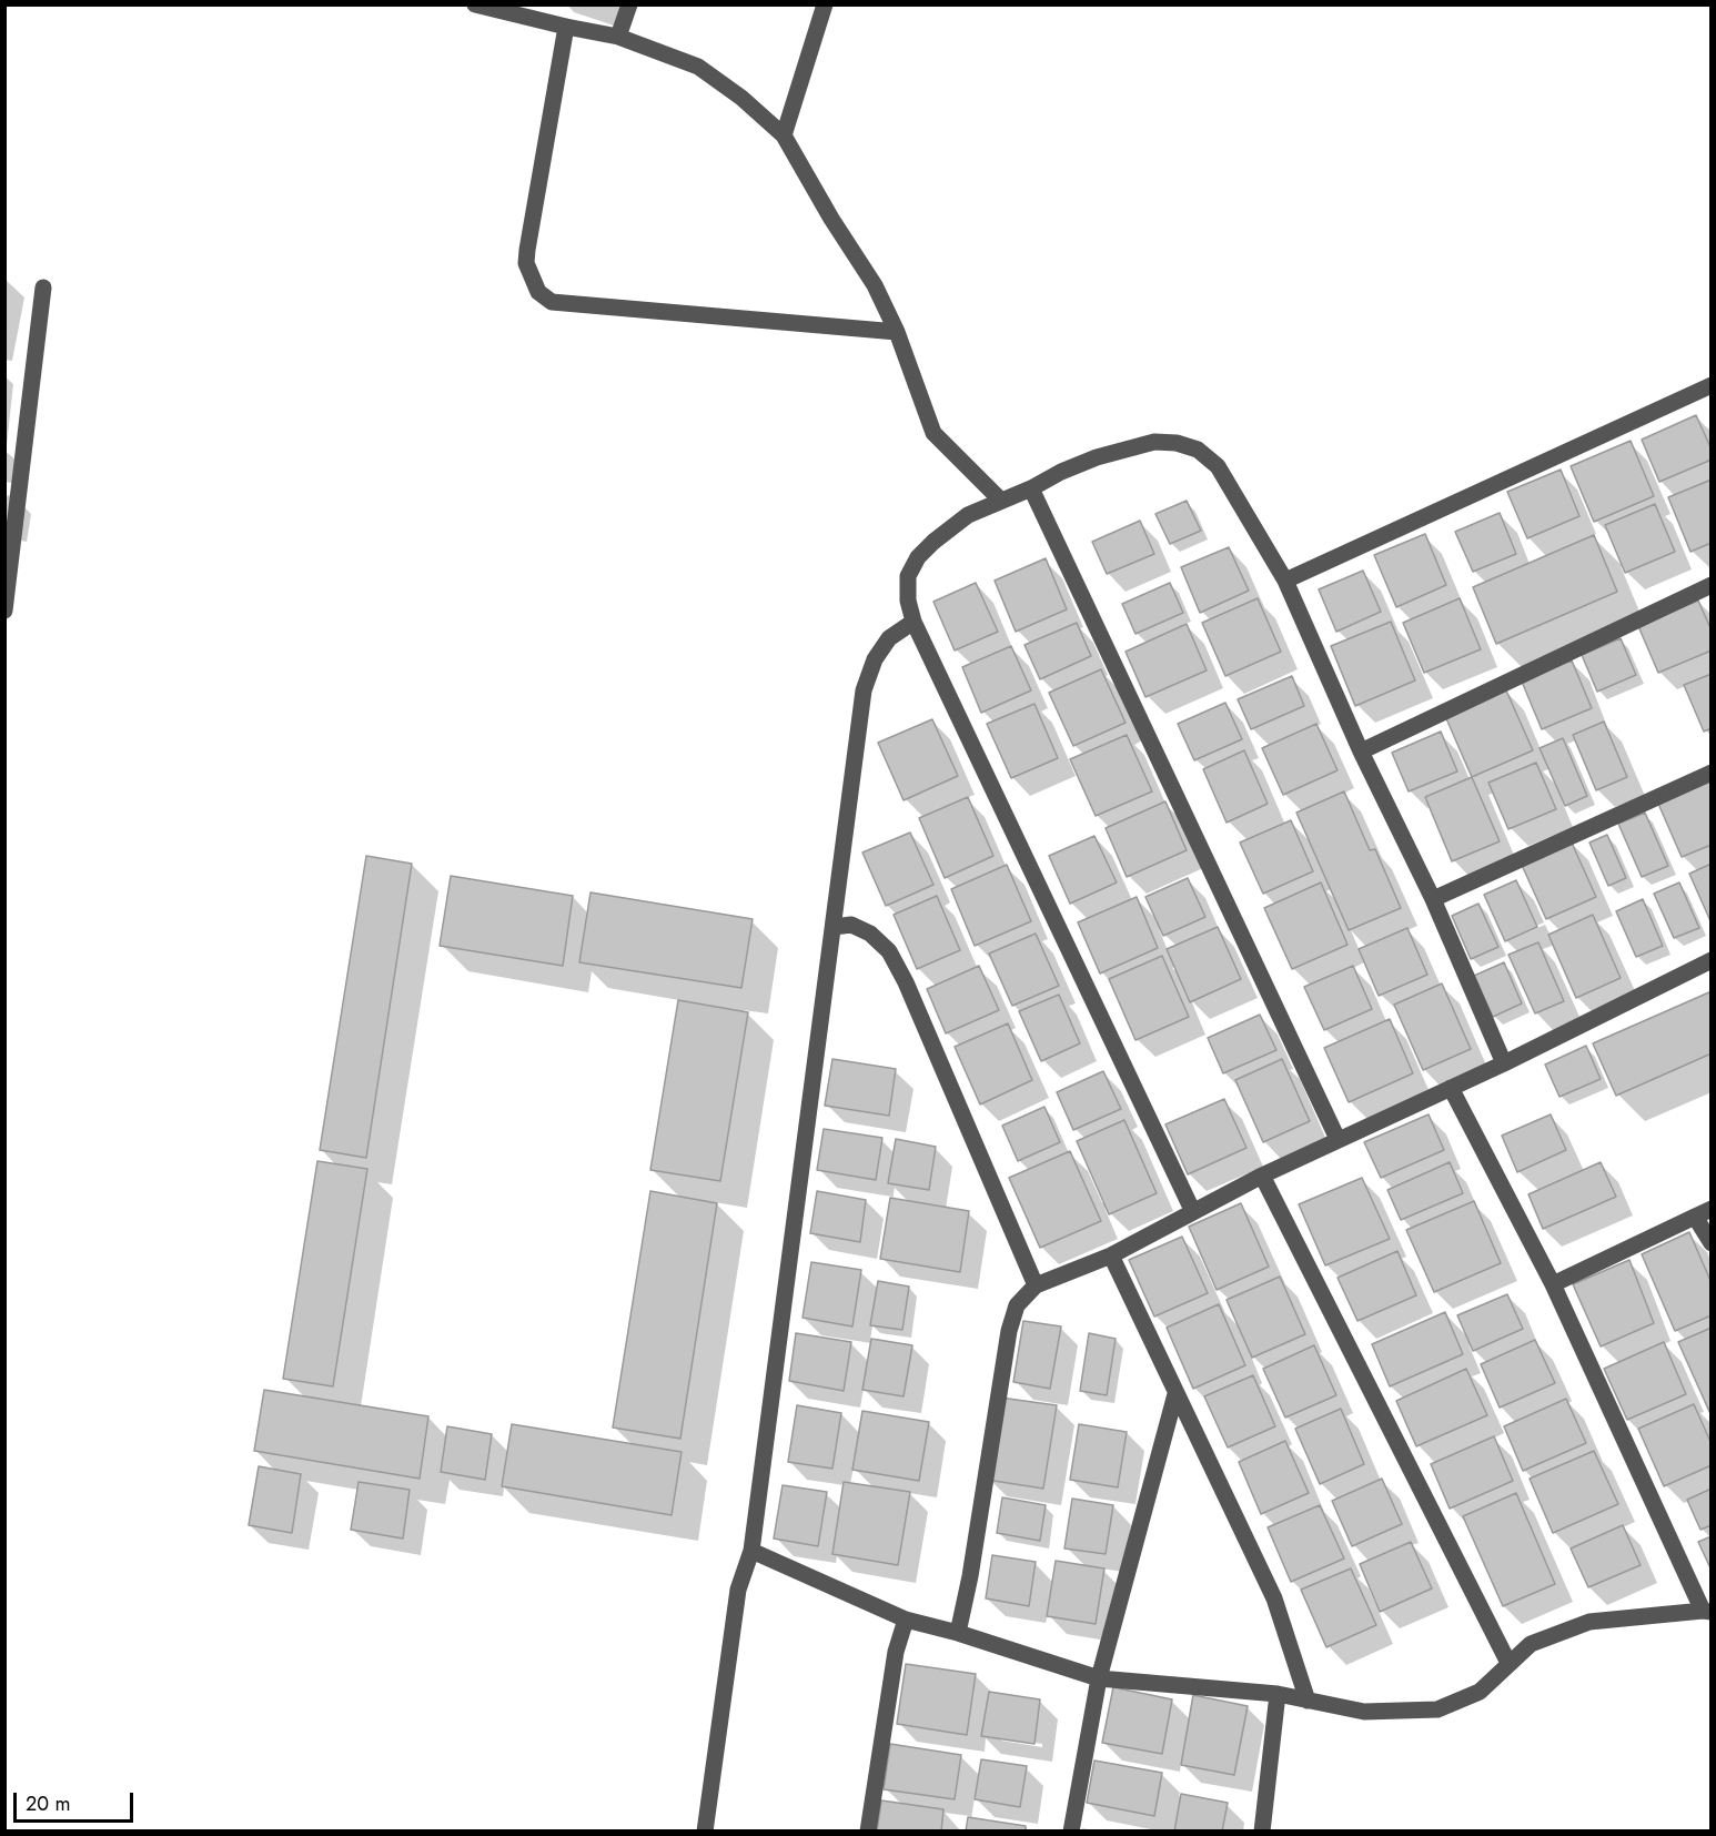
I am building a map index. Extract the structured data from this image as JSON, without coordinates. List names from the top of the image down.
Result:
{
  "scale_bar": "20 m"
}
